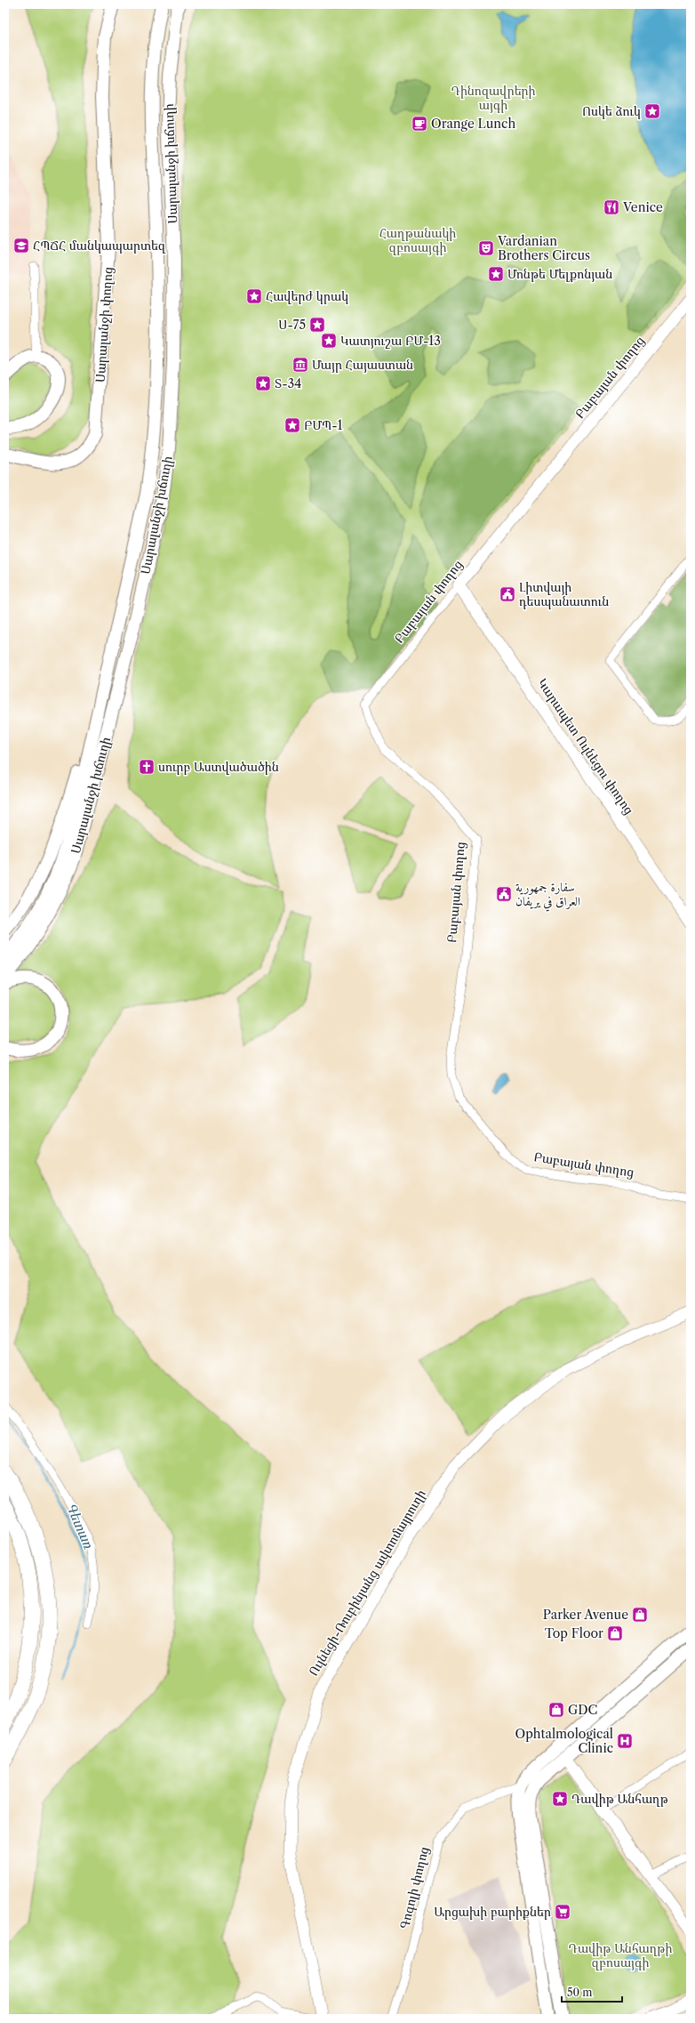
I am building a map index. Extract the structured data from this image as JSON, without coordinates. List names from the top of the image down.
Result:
{
  "streets": {
    "main road": ["Սարալանջի խճուղի", "Սարալանջի փողոց"],
    "street": [
      "Բաբայան փողոց",
      "Կարապետ Ուլնեցու փողոց",
      "Ուլնեցի-Ռուբինյանց ավտոմայրուղի",
      "Գոգոլի փողոց"
    ]
  },
  "crossings": [
    ["Բաբայան փողոց", "Կարապետ Ուլնեցու փողոց"]
  ],
  "water": ["Գետառ"],
  "parks": ["Դինոզավրերի այգի", "Հաղթանակի զբոսայգի", "Դավիթ Անհաղթի զբոսայգի"],
  "places": {
    "place": [
      "Ոսկե ձուկ",
      "Մոնթե Մելքոնյան",
      "Հավերժ կրակ",
      "Ս-75",
      "Կատյուշա ԲՄ-13",
      "Տ-34",
      "ԲՄՊ-1",
      "Դավիթ Անհաղթ"
    ],
    "cafe": ["Orange Lunch"],
    "restaurant": ["Venice"],
    "school or university": ["ՀՊՃՀ մանկապարտեզ"],
    "theatre": ["Vardanian Brothers Circus"],
    "museum": ["Մայր Հայաստան"],
    "public building": ["Լիտվայի դեսպանատուն", "سفارة جمهورية العراق في يريفان"],
    "church": ["սուրբ Աստվածածին"],
    "shop": ["Parker Avenue", "Top Floor", "GDC"],
    "hospital": ["Ophtalmological Clinic"],
    "supermarket": ["Արցախի բարիքներ"]
  },
  "scale_bar": "50 m"
}
